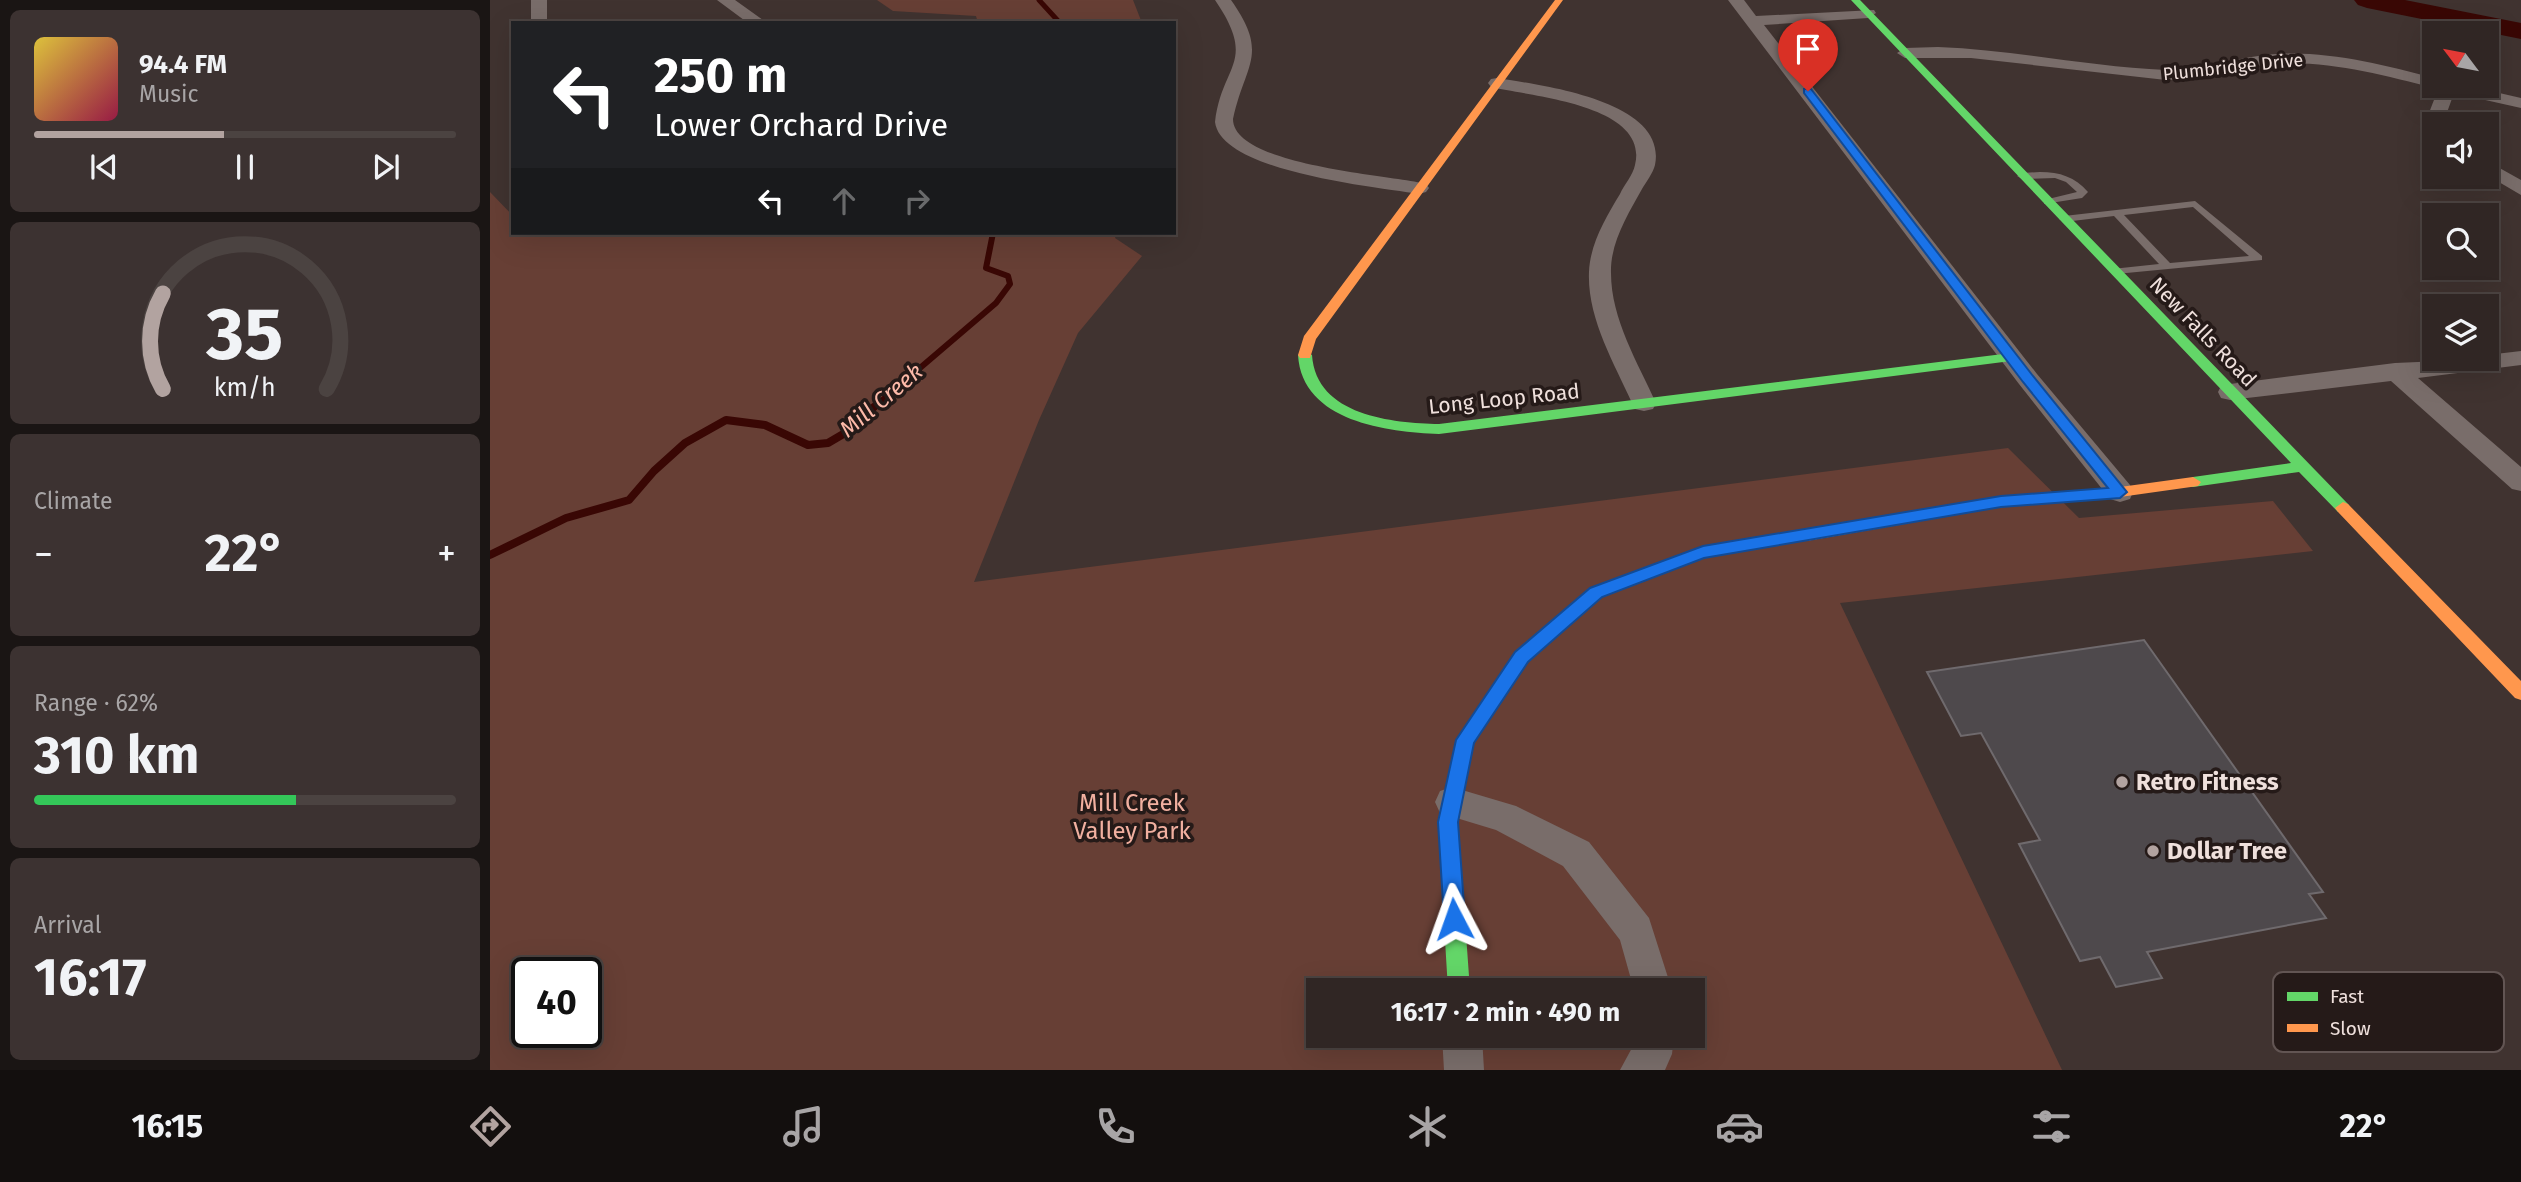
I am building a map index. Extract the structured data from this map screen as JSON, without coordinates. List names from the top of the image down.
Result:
{
  "streets": {
    "street": ["Plumbridge Drive", "New Falls Road", "Long Loop Road"]
  },
  "crossings": [
    ["Plumbridge Drive", "New Falls Road"]
  ],
  "water": ["Mill Creek"],
  "parks": ["Mill Creek Valley Park"],
  "places": ["Retro Fitness", "Dollar Tree"],
  "legend": ["Fast", "Slow"],
  "north": "top left",
  "page": {
    "turn": ["250 m", "Lower Orchard Drive"],
    "song": ["94.4 FM", "Music"],
    "tile": [
      "Climate",
      ["Range · 62%", "310 km"],
      ["Arrival", "16:17"]
    ],
    "heat": ["−", "22°", "+"],
    "limit": "40",
    "trip": "16:17 · 2 min · 490 m",
    "tabs": ["16:15", "22°"],
    "gauge": ["35", "km/h"]
  }
}
